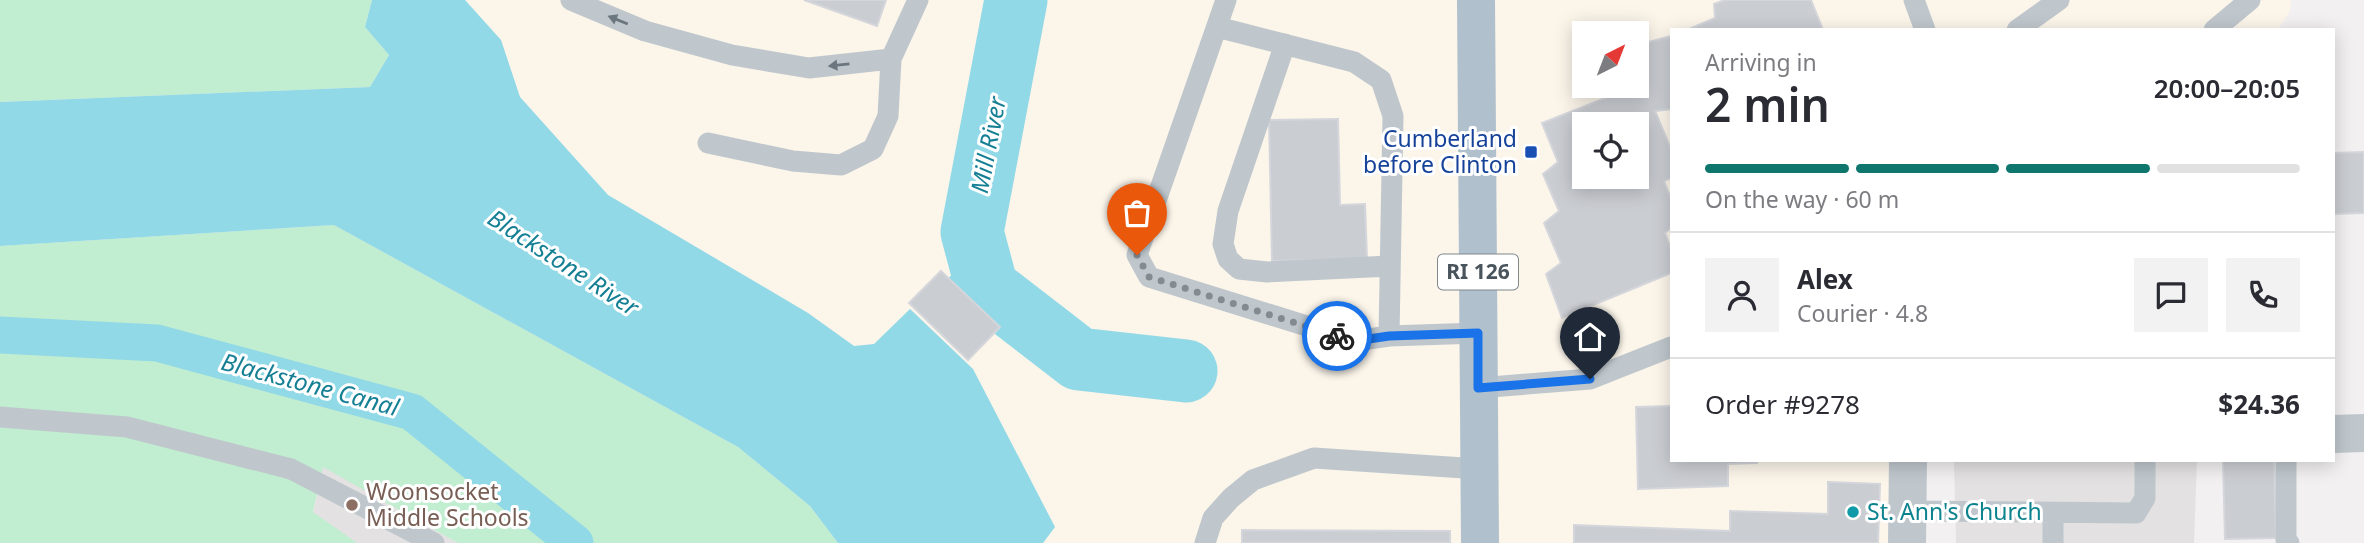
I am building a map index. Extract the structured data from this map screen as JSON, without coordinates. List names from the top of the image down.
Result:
{
  "streets": {
    "main road": ["RI 126"]
  },
  "water": ["Mill River", "Blackstone River", "Blackstone Canal"],
  "places": {
    "transit": ["Cumberland before Clinton"],
    "other": ["Woonsocket Middle Schools", "St. Ann's Church"]
  },
  "north": "top right",
  "page": {
    "heading": ["2 min", "Arriving in", "20:00–20:05"],
    "panel": [
      "Alex",
      "Courier · 4.8",
      "Order #9278",
      "$24.36"
    ],
    "bar": "On the way · 60 m"
  }
}
